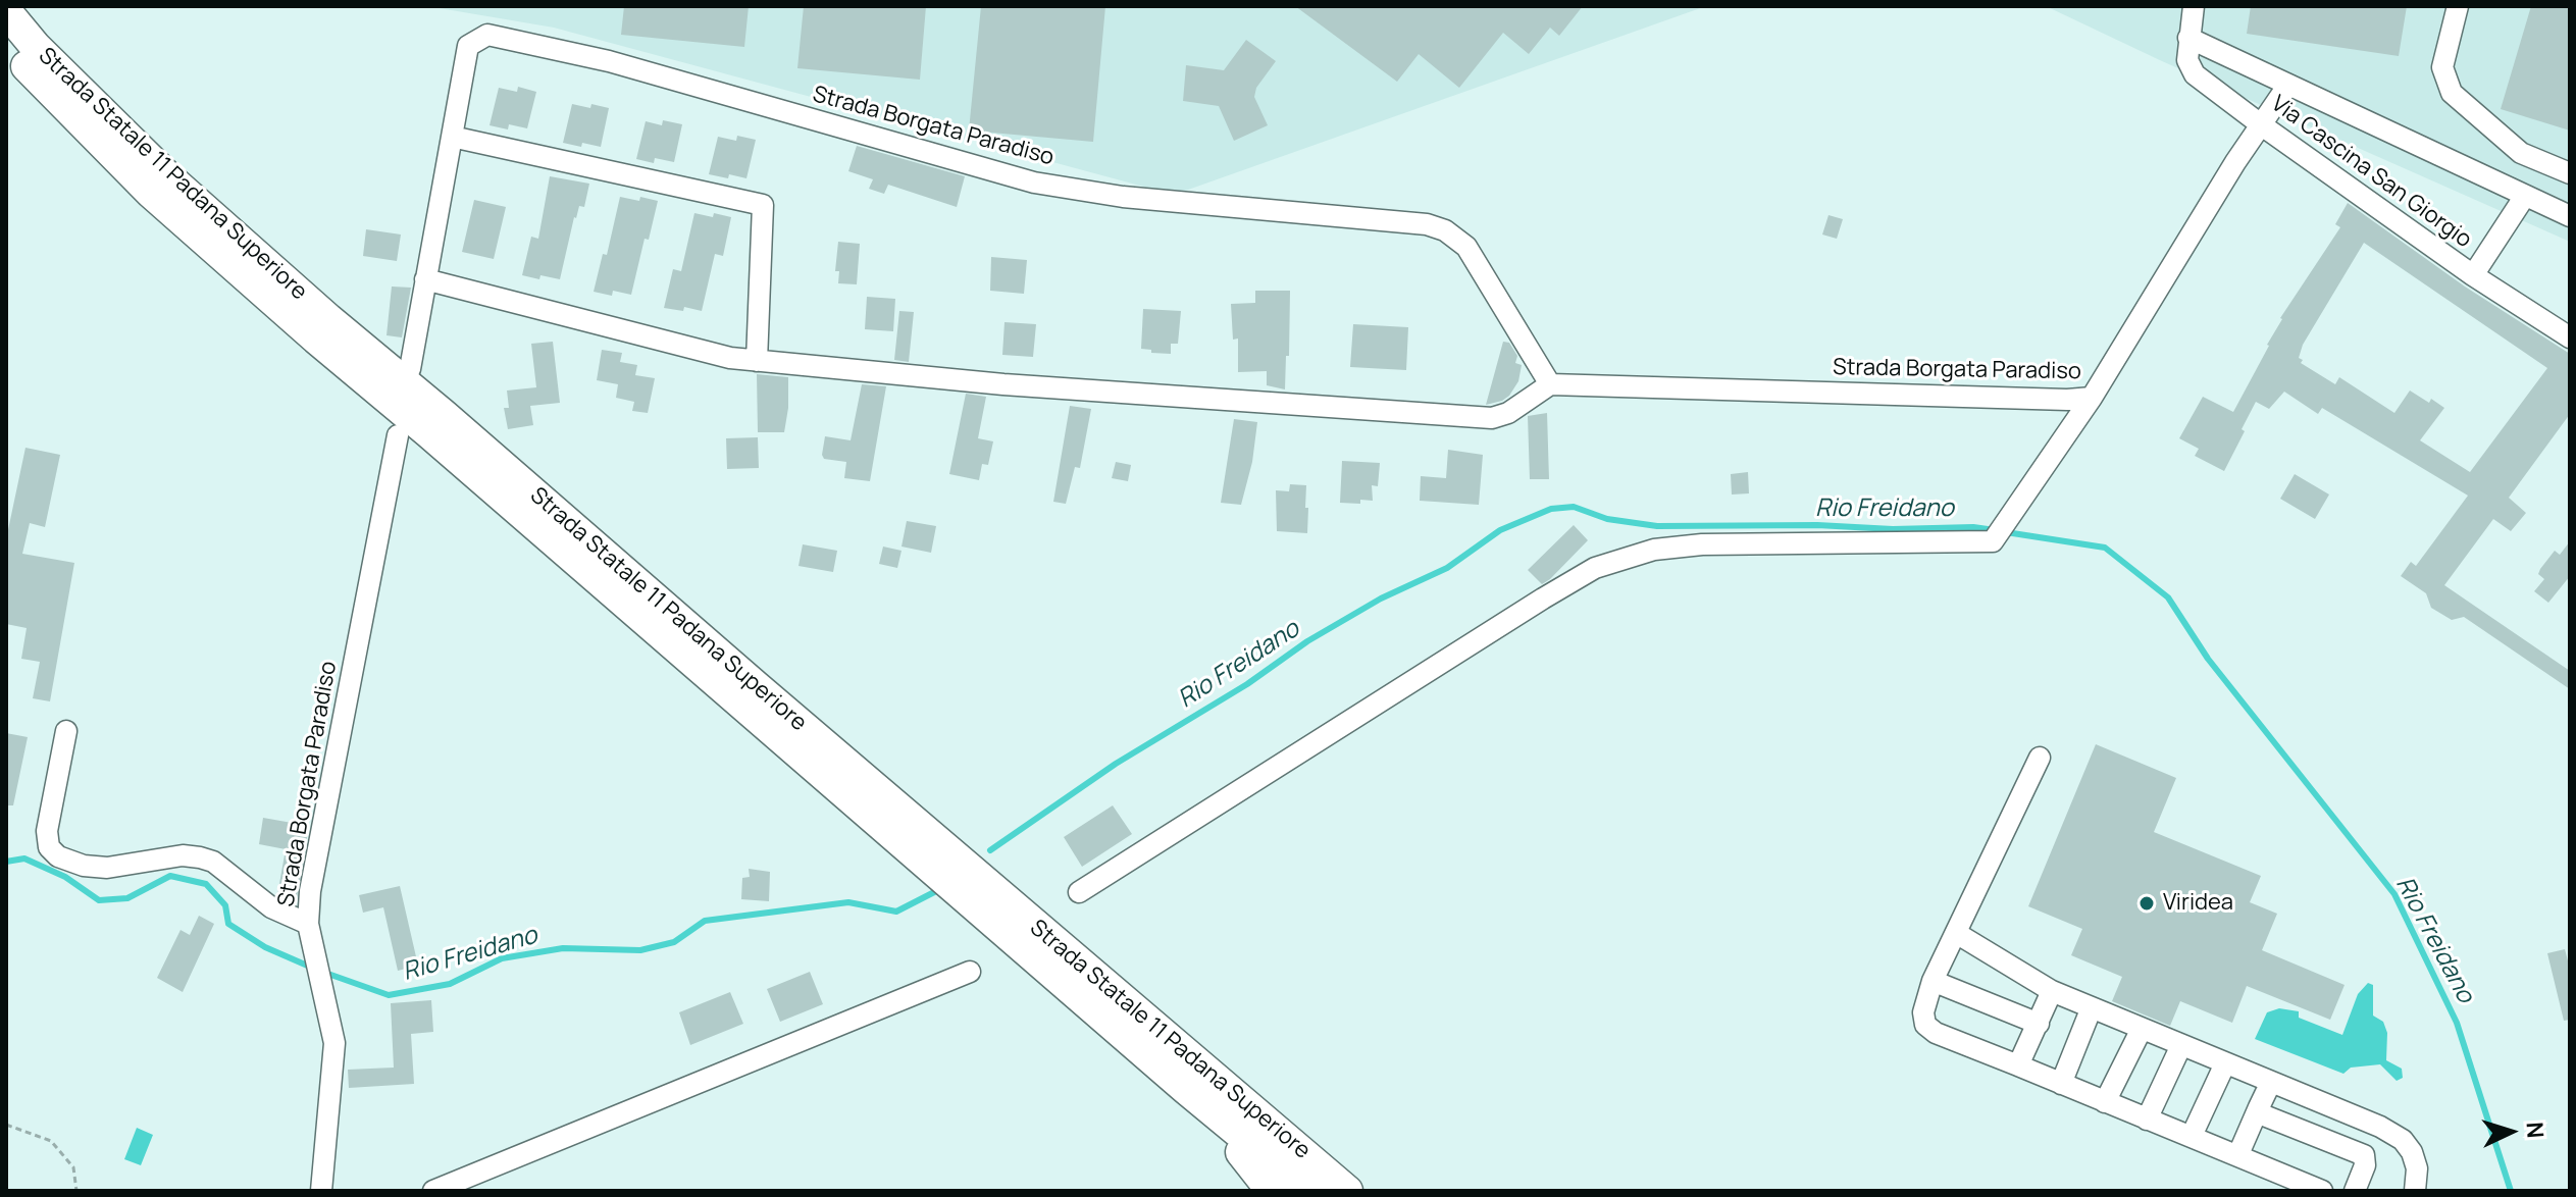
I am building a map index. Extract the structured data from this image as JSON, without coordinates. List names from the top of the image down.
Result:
{
  "streets": {
    "highway": ["Strada Statale 11 Padana Superiore"],
    "street": ["Strada Borgata Paradiso", "Via Cascina San Giorgio"]
  },
  "crossings": [
    ["Strada Borgata Paradiso", "Via Cascina San Giorgio"]
  ],
  "water": ["Rio Freidano"],
  "places": ["Viridea"],
  "north": "right"
}
